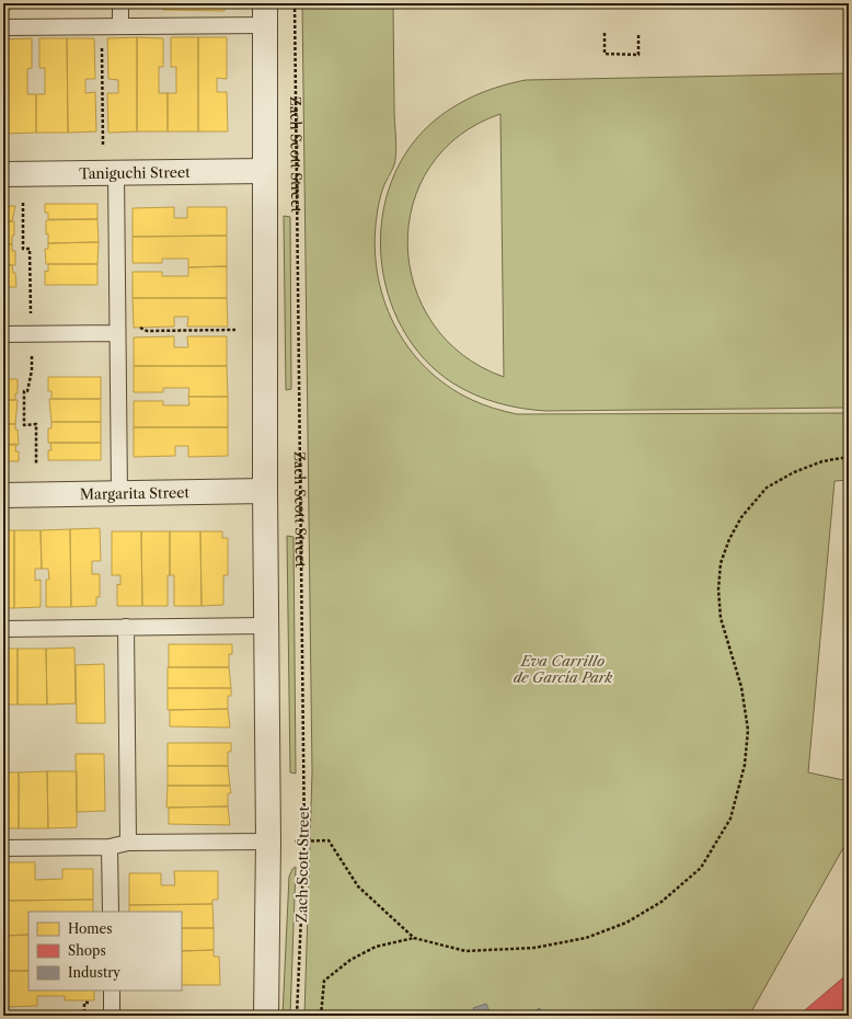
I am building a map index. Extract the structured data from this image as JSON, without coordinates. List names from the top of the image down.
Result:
{
  "streets": {
    "street": ["Zach Scott Street", "Taniguchi Street", "Margarita Street"]
  },
  "crossings": [
    ["Zach Scott Street", "Taniguchi Street"],
    ["Zach Scott Street", "Margarita Street"]
  ],
  "parks": ["Eva Carrillo de García Park"],
  "legend": ["Homes", "Shops", "Industry"]
}
